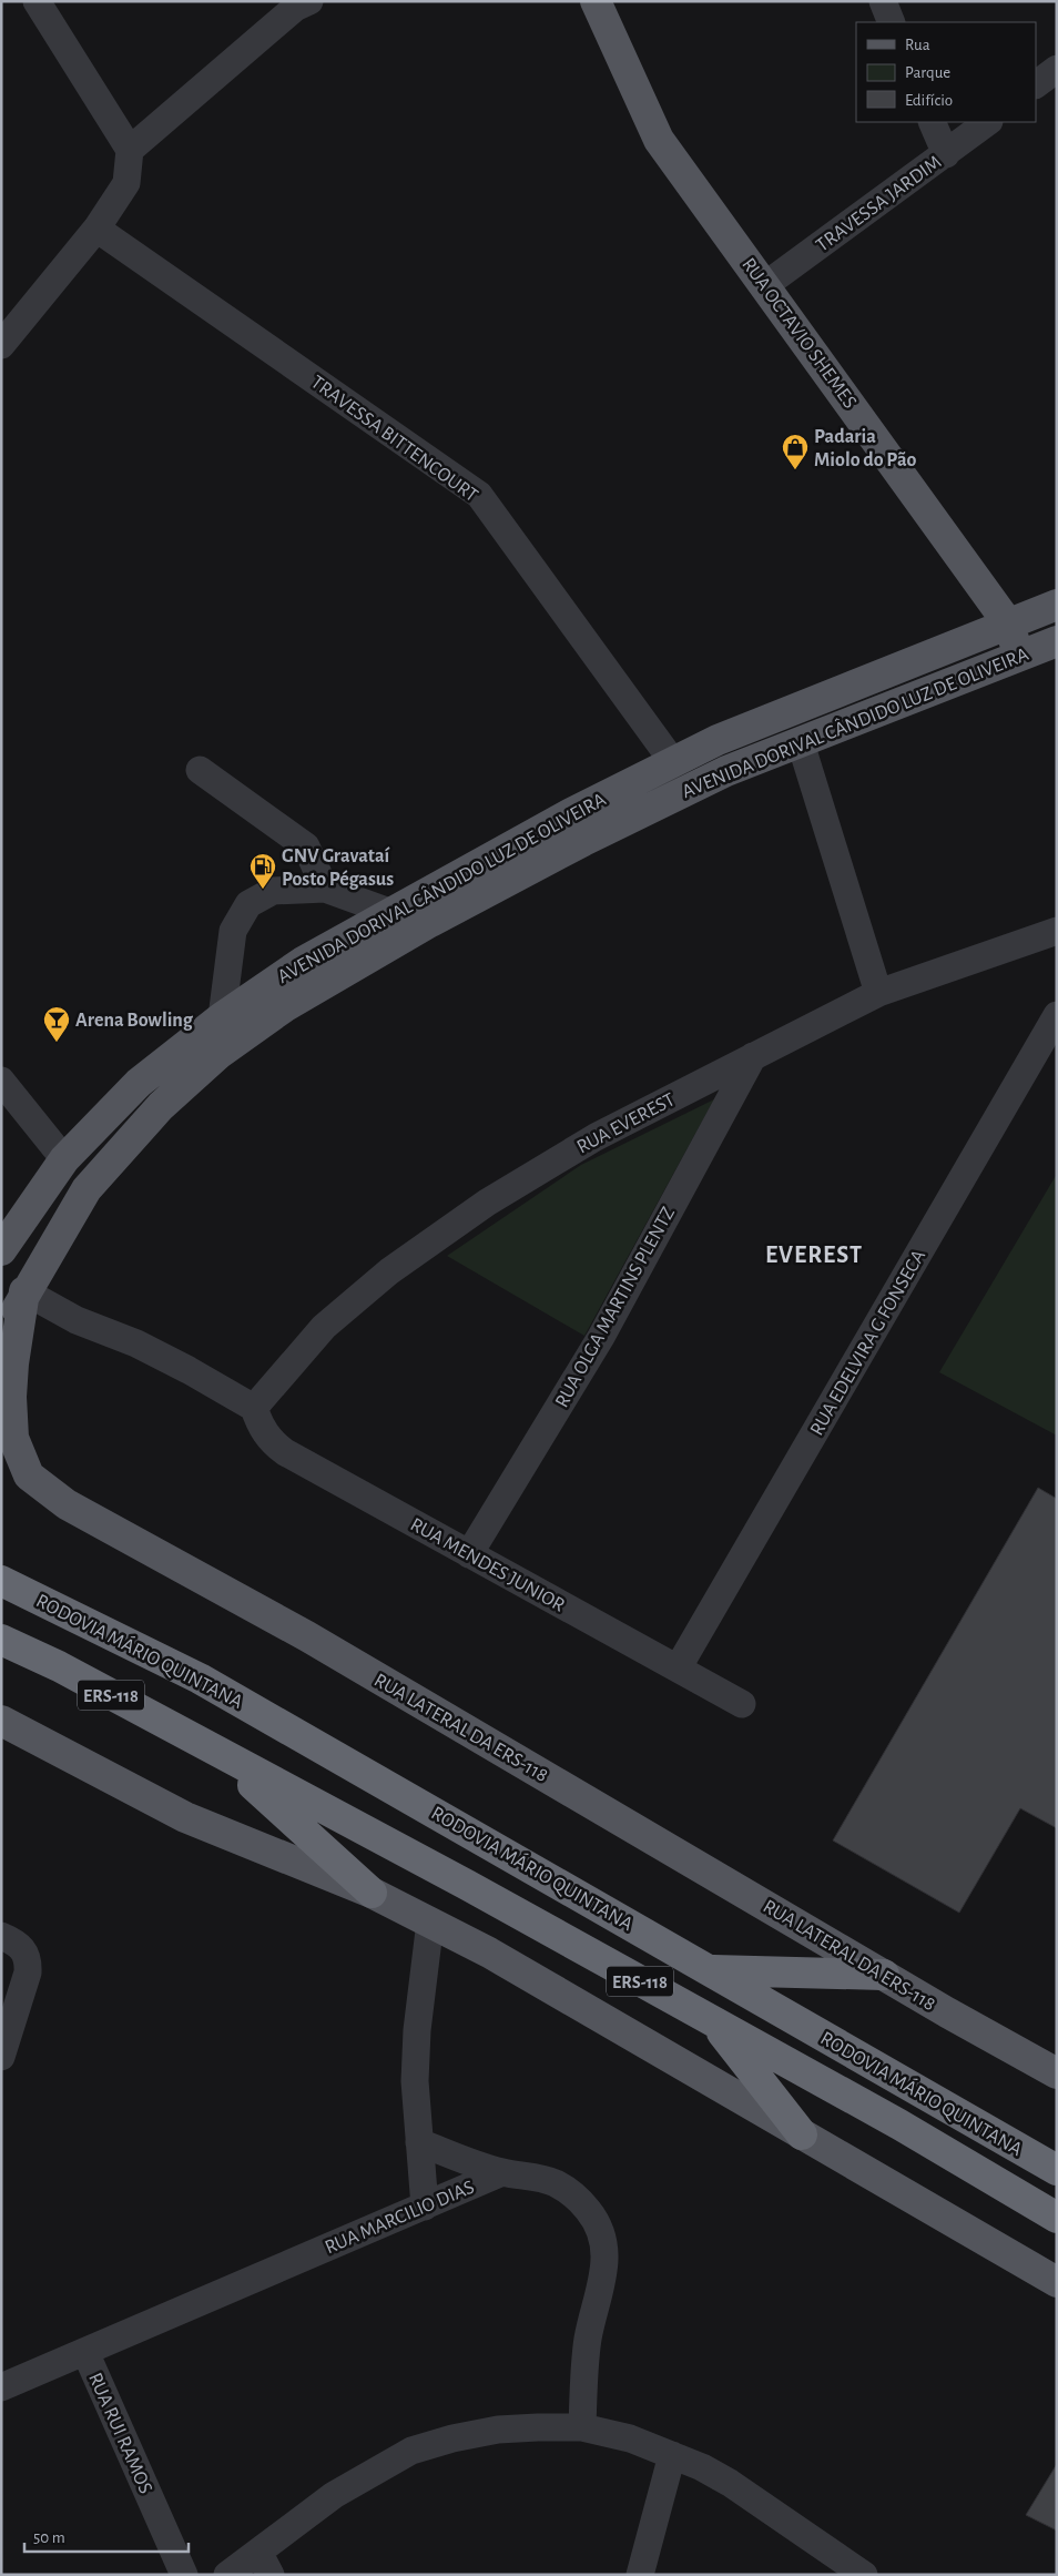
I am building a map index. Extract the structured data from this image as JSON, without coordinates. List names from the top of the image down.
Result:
{
  "streets": {
    "highway": ["RODOVIA MÁRIO QUINTANA", "ERS-118"],
    "main road": ["RUA OCTAVIO SHEMES", "AVENIDA DORIVAL CÂNDIDO LUZ DE OLIVEIRA", "RUA LATERAL DA ERS-118"],
    "street": [
      "TRAVESSA JARDIM",
      "TRAVESSA BITTENCOURT",
      "RUA EVEREST",
      "RUA OLGA MARTINS PLENTZ",
      "RUA EDELVIRA G FONSECA",
      "RUA MENDES JUNIOR",
      "RUA MARCILIO DIAS",
      "RUA RUI RAMOS"
    ]
  },
  "crossings": [
    ["TRAVESSA JARDIM", "RUA OCTAVIO SHEMES"],
    ["RUA OCTAVIO SHEMES", "AVENIDA DORIVAL CÂNDIDO LUZ DE OLIVEIRA"],
    ["TRAVESSA BITTENCOURT", "AVENIDA DORIVAL CÂNDIDO LUZ DE OLIVEIRA"],
    ["AVENIDA DORIVAL CÂNDIDO LUZ DE OLIVEIRA", "RUA LATERAL DA ERS-118"],
    ["RUA EVEREST", "RUA OLGA MARTINS PLENTZ"],
    ["RUA EVEREST", "RUA MENDES JUNIOR"],
    ["RUA OLGA MARTINS PLENTZ", "RUA MENDES JUNIOR"],
    ["RUA EDELVIRA G FONSECA", "RUA MENDES JUNIOR"],
    ["RUA MARCILIO DIAS", "RUA RUI RAMOS"]
  ],
  "districts": ["EVEREST"],
  "places": {
    "shop": ["Padaria Miolo do Pão"],
    "fuel station": ["GNV Gravataí Posto Pégasus"],
    "bar": ["Arena Bowling"]
  },
  "legend": ["Rua", "Parque", "Edifício"],
  "scale_bar": "50 m"
}
